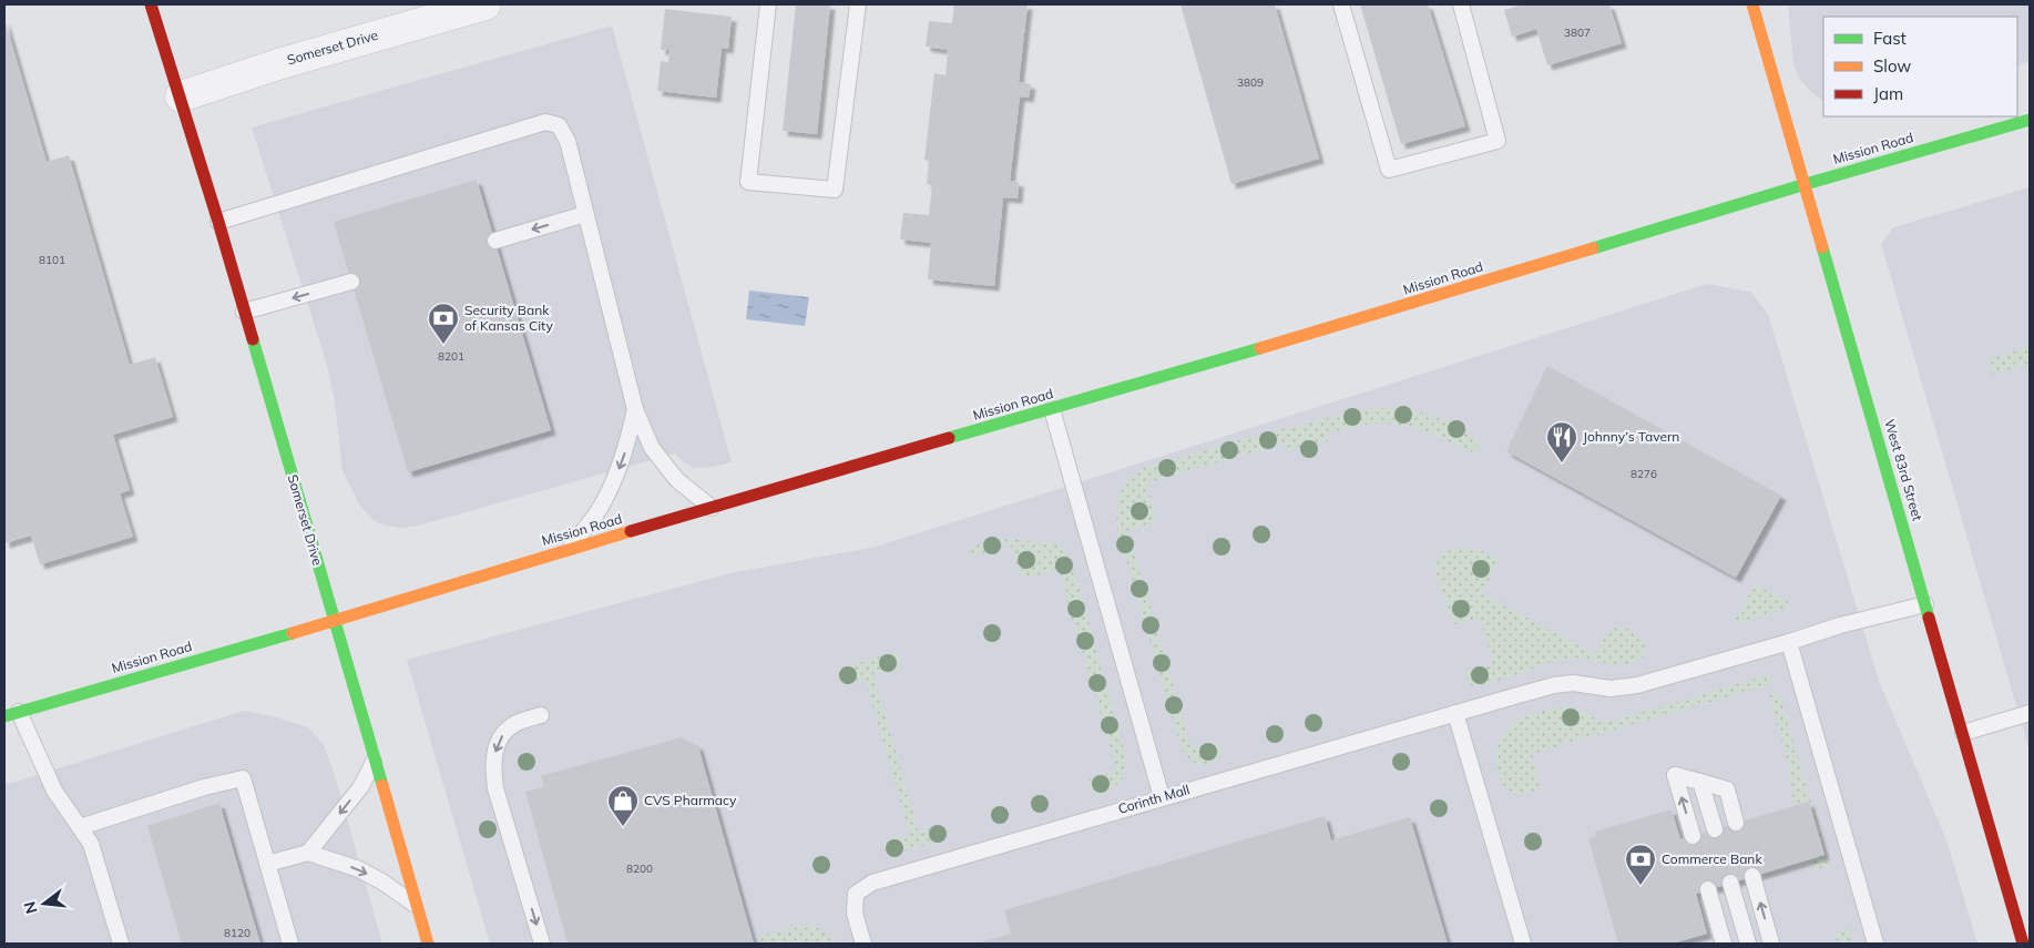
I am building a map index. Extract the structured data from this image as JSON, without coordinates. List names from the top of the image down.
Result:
{
  "streets": {
    "main road": ["Somerset Drive", "Mission Road", "West 83rd Street"],
    "lane": ["Corinth Mall"]
  },
  "crossings": [
    ["Somerset Drive", "Mission Road"],
    ["Mission Road", "West 83rd Street"],
    ["West 83rd Street", "Corinth Mall"]
  ],
  "places": {
    "bank": ["Security Bank of Kansas City", "Commerce Bank"],
    "restaurant": ["Johnny’s Tavern"],
    "shop": ["CVS Pharmacy"]
  },
  "house_numbers": [
    "3807",
    "3809",
    "8101",
    "8201",
    "8276",
    "8200",
    "8120"
  ],
  "legend": ["Fast", "Slow", "Jam"],
  "north": "left"
}
